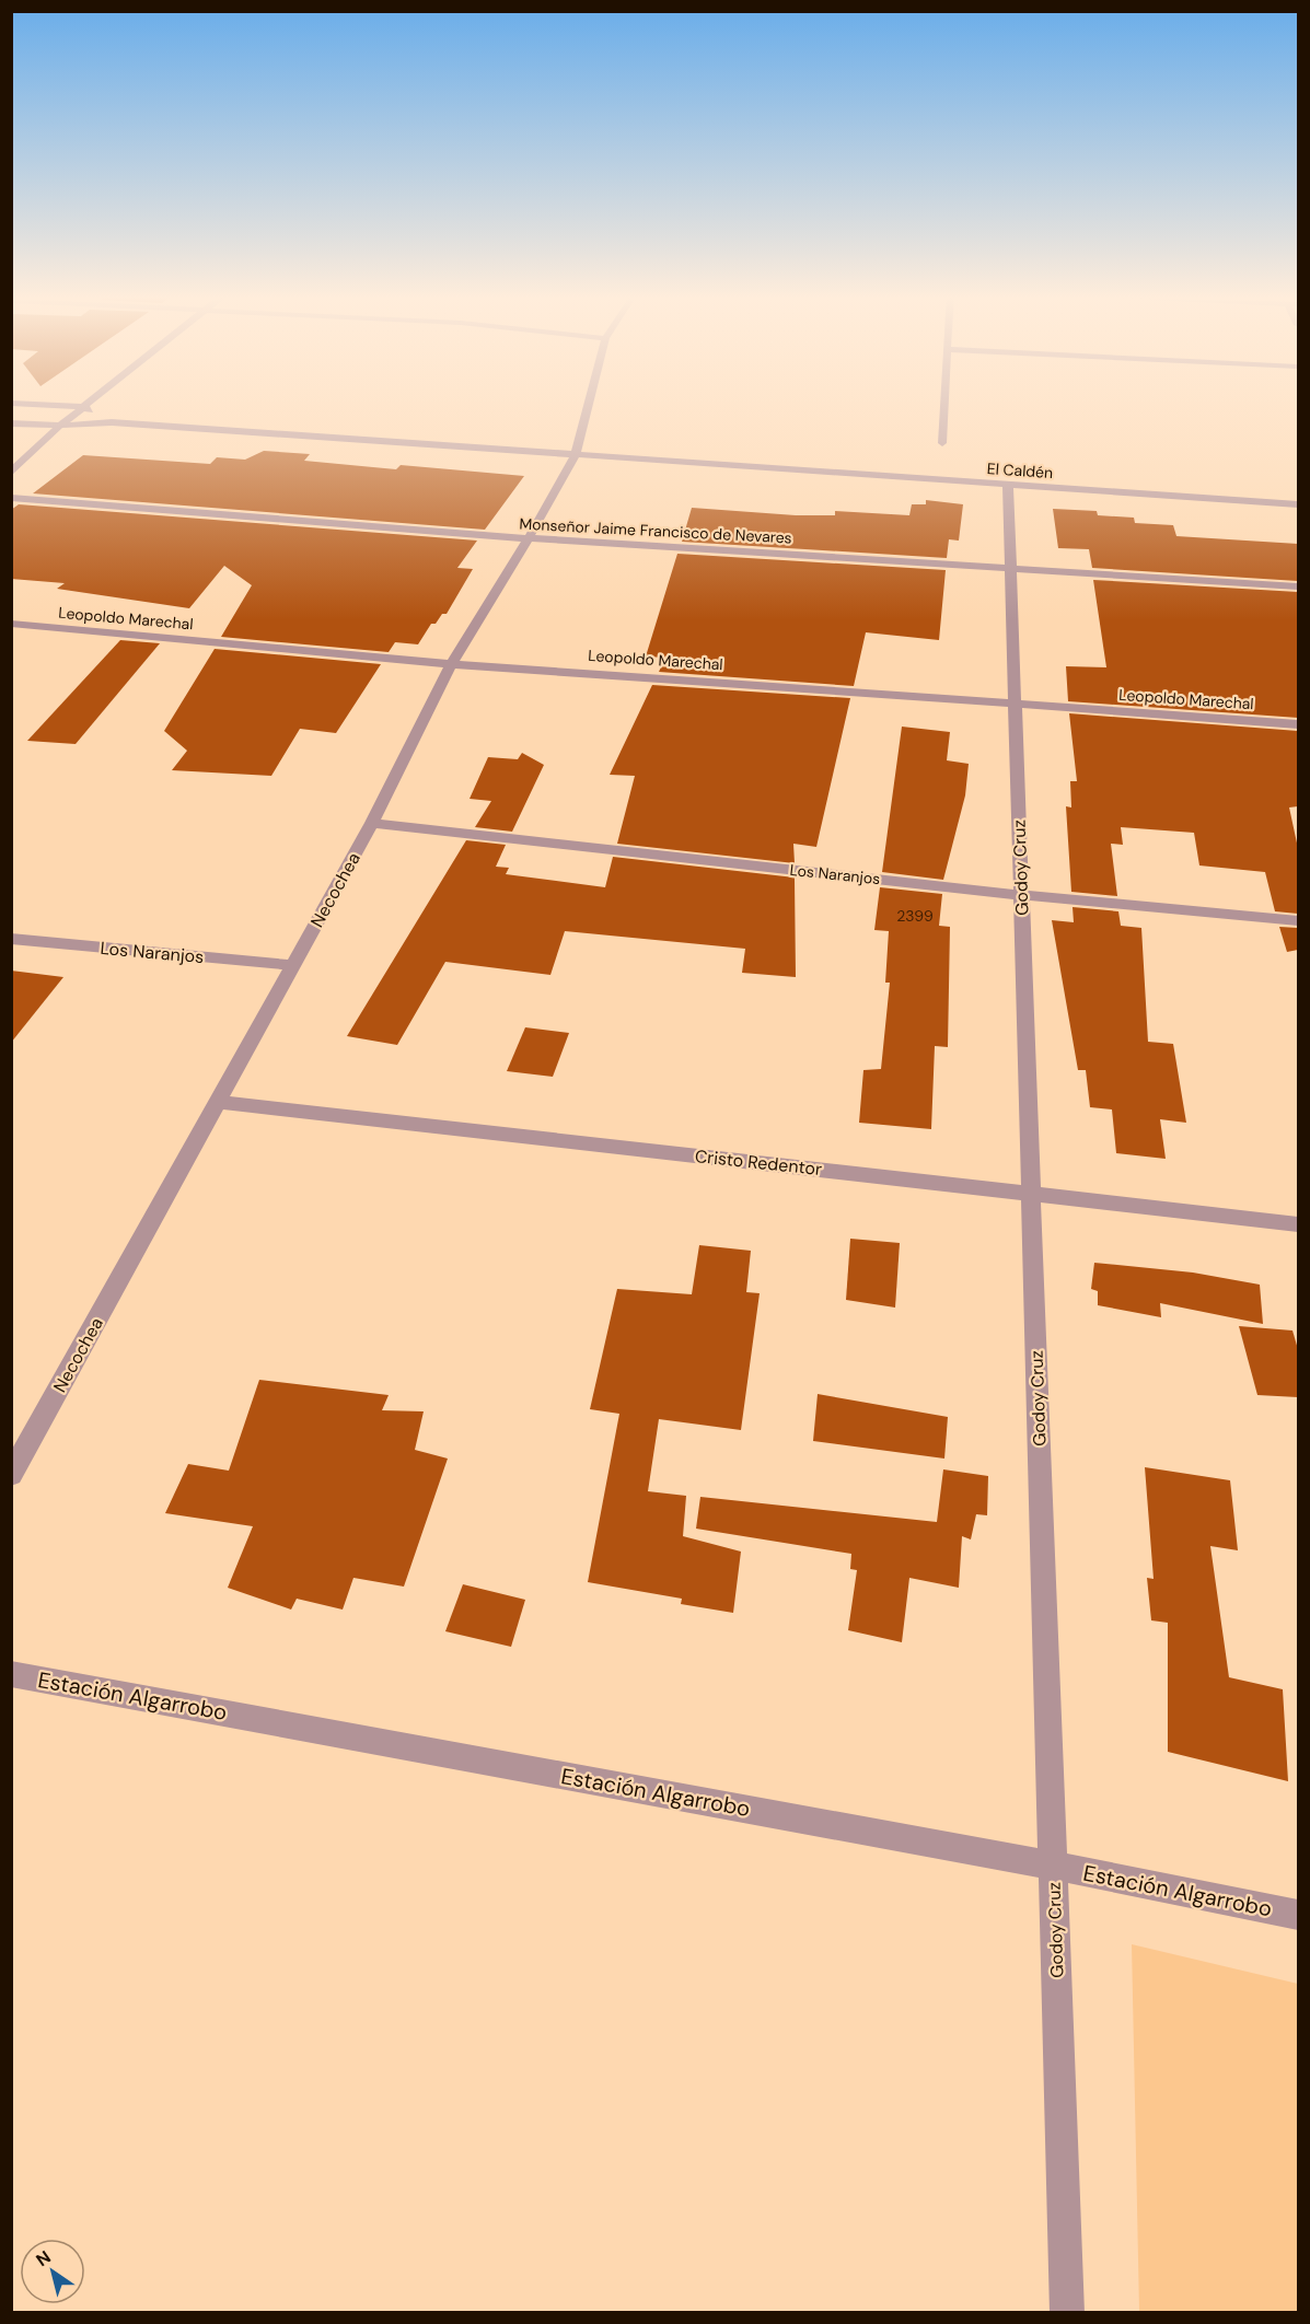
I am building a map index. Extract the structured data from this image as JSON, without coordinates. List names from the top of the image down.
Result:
{
  "streets": {
    "street": [
      "El Caldén",
      "Monseñor Jaime Francisco de Nevares",
      "Leopoldo Marechal",
      "Godoy Cruz",
      "Los Naranjos",
      "Necochea",
      "Cristo Redentor",
      "Estación Algarrobo"
    ]
  },
  "crossings": [
    ["El Caldén", "Godoy Cruz"],
    ["El Caldén", "Necochea"],
    ["Monseñor Jaime Francisco de Nevares", "Godoy Cruz"],
    ["Monseñor Jaime Francisco de Nevares", "Necochea"],
    ["Leopoldo Marechal", "Godoy Cruz"],
    ["Leopoldo Marechal", "Necochea"],
    ["Godoy Cruz", "Los Naranjos"],
    ["Godoy Cruz", "Cristo Redentor"],
    ["Godoy Cruz", "Estación Algarrobo"],
    ["Los Naranjos", "Necochea"],
    ["Necochea", "Cristo Redentor"]
  ],
  "house_numbers": ["2399"],
  "north": "top left"
}
